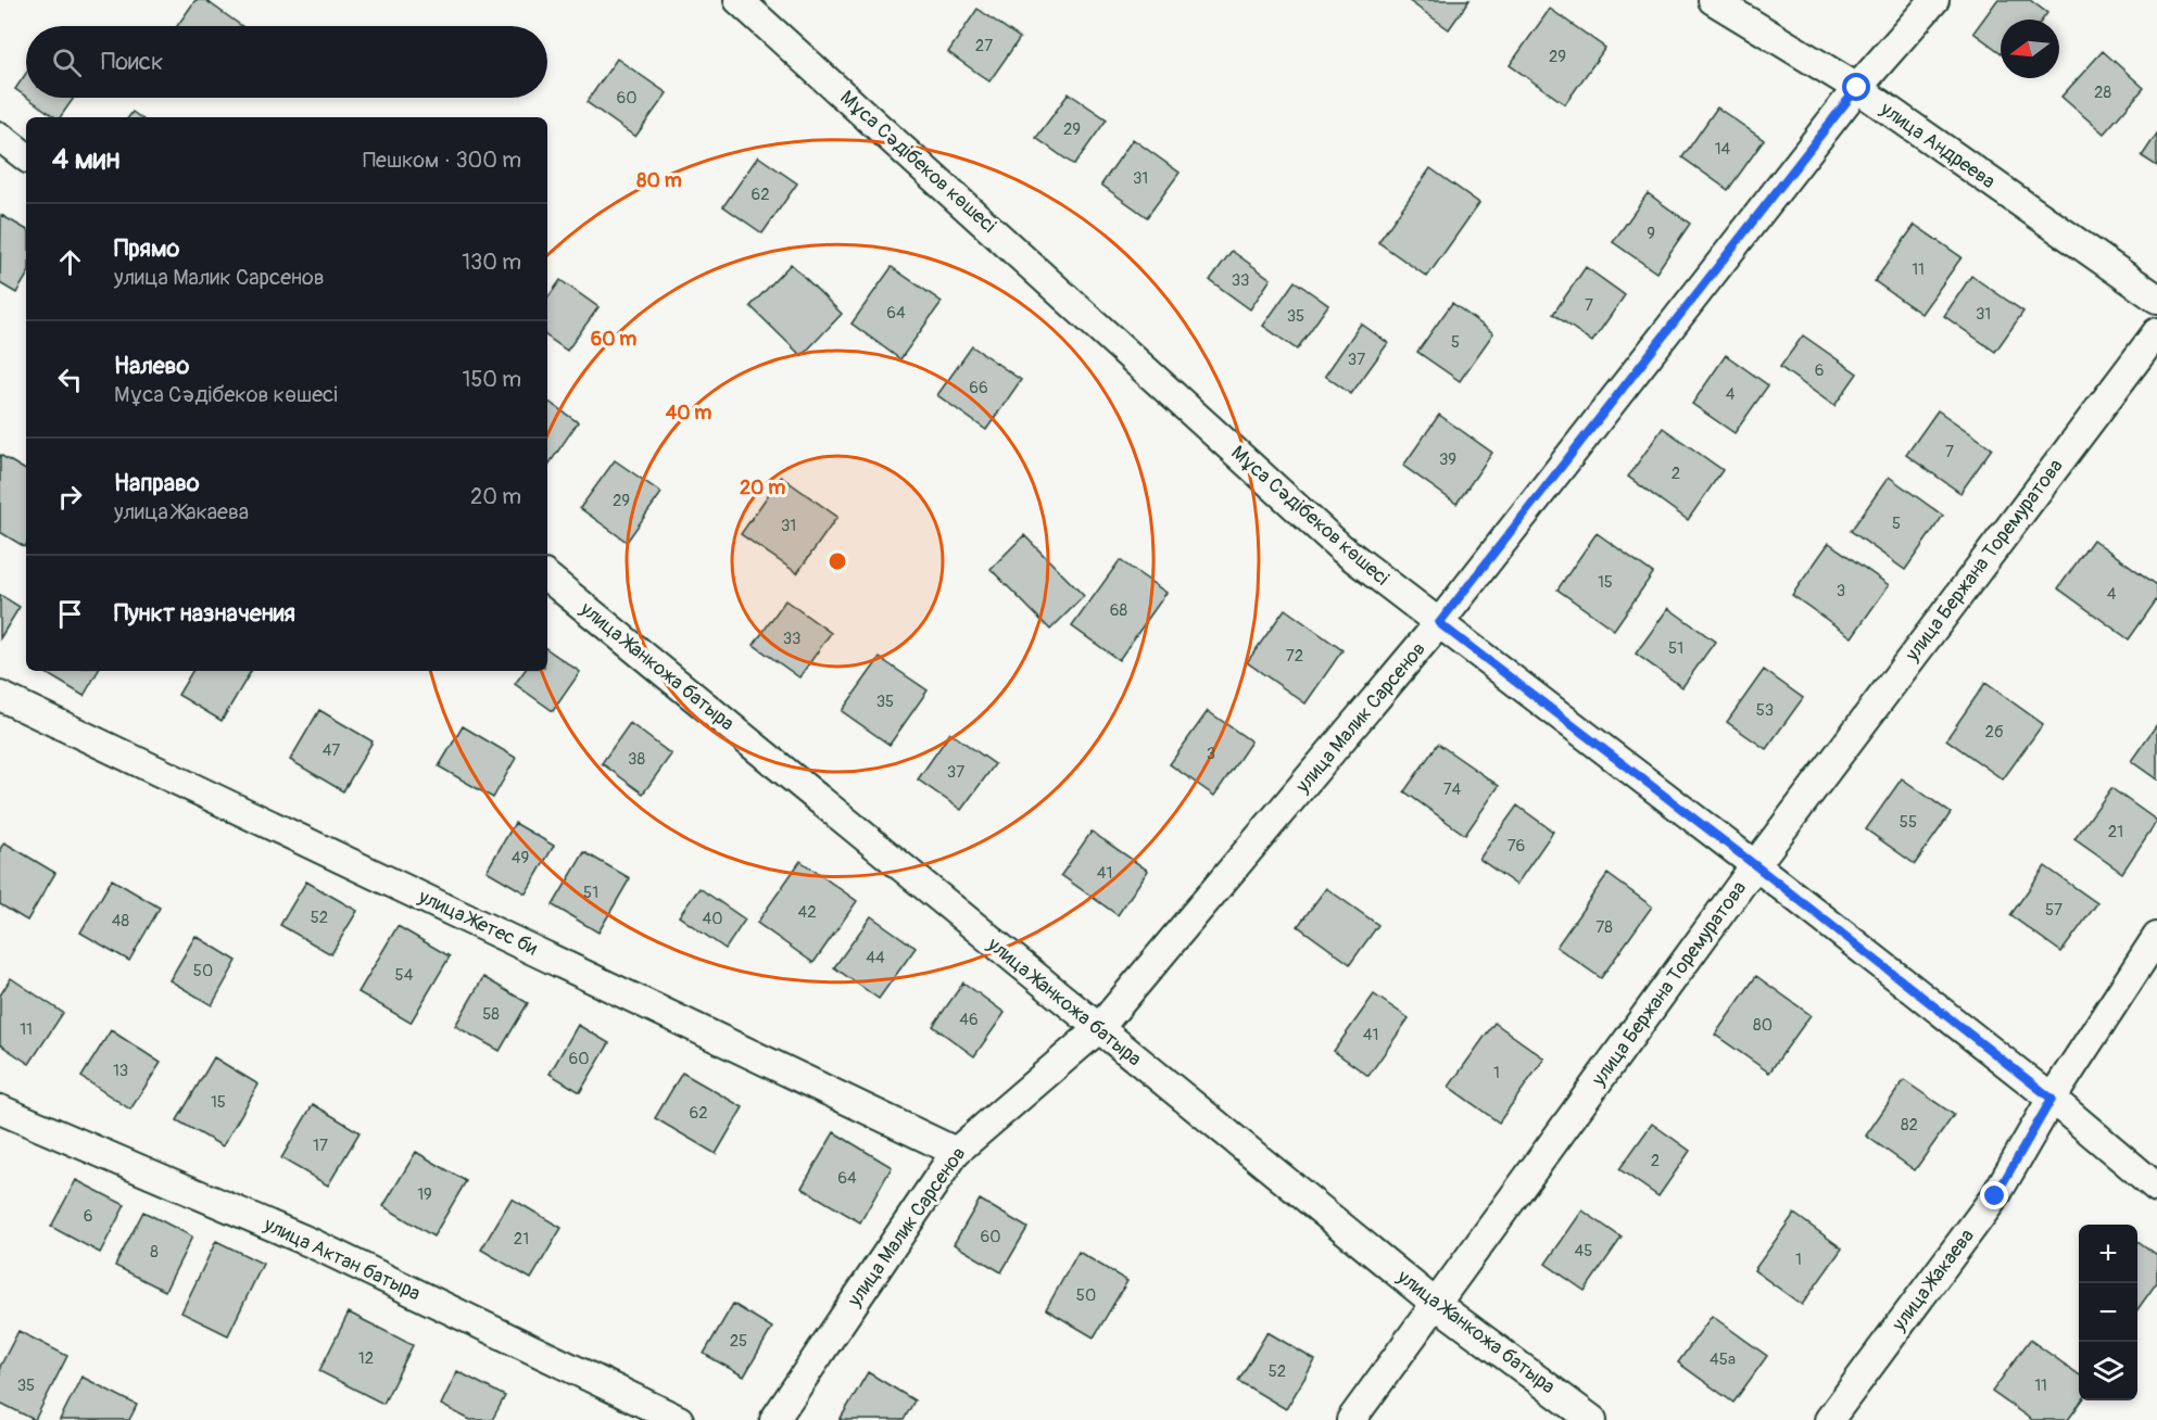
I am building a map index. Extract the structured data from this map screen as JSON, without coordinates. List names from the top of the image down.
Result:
{
  "streets": {
    "street": [
      "улица Андреева",
      "Мұса Сәдібеков көшесі",
      "улица Бержана Торемуратова",
      "улица Жанкожа батыра",
      "улица Малик Сарсенов",
      "улица Жетес би",
      "улица Актан батыра",
      "улица Жакаева"
    ]
  },
  "crossings": [
    ["улица Андреева", "улица Малик Сарсенов"],
    ["Мұса Сәдібеков көшесі", "улица Бержана Торемуратова"],
    ["Мұса Сәдібеков көшесі", "улица Малик Сарсенов"],
    ["Мұса Сәдібеков көшесі", "улица Жакаева"],
    ["улица Бержана Торемуратова", "улица Жанкожа батыра"],
    ["улица Жанкожа батыра", "улица Малик Сарсенов"],
    ["улица Малик Сарсенов", "улица Жетес би"]
  ],
  "house_numbers": [
    "27",
    "29",
    "28",
    "60",
    "29",
    "14",
    "31",
    "62",
    "9",
    "11",
    "33",
    "7",
    "64",
    "31",
    "35",
    "5",
    "37",
    "6",
    "66",
    "4",
    "7",
    "39",
    "2",
    "29",
    "5",
    "31",
    "15",
    "3",
    "4",
    "68",
    "33",
    "51",
    "72",
    "35",
    "53",
    "2б",
    "47",
    "3",
    "38",
    "37",
    "74",
    "55",
    "21",
    "76",
    "49",
    "41",
    "51",
    "57",
    "42",
    "52",
    "40",
    "48",
    "78",
    "44",
    "50",
    "54",
    "58",
    "46",
    "80",
    "11",
    "41",
    "60",
    "13",
    "1",
    "15",
    "62",
    "82",
    "17",
    "2",
    "64",
    "19",
    "6",
    "60",
    "21",
    "45",
    "8",
    "1",
    "50",
    "25",
    "12",
    "45а",
    "52",
    "35",
    "11"
  ],
  "north": "left",
  "page": {
    "search": "Поиск",
    "heading": ["4 мин", "Пешком · 300 m"],
    "list": [
      ["Прямо", "улица Малик Сарсенов", "130 m"],
      ["Налево", "Мұса Сәдібеков көшесі", "150 m"],
      ["Направо", "улица Жакаева", "20 m"],
      "Пункт назначения"
    ],
    "map_buttons": ["+", "−"]
  },
  "rings": [
    "80 m",
    "60 m",
    "40 m",
    "20 m"
  ]
}
